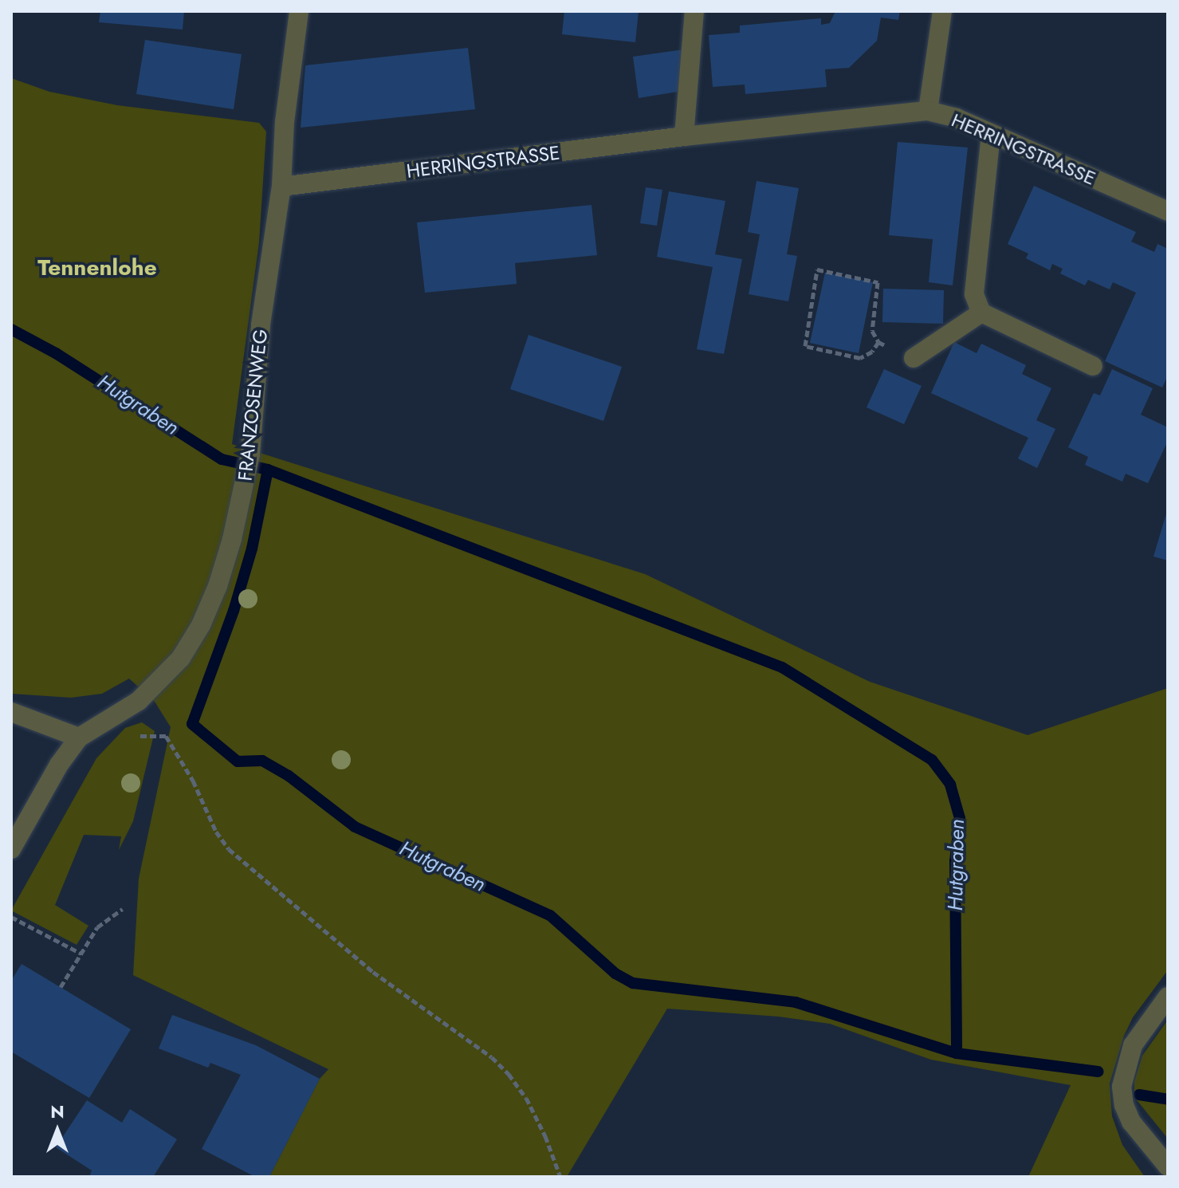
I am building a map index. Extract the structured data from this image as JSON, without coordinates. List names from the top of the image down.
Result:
{
  "streets": {
    "street": ["HERRINGSTRASSE", "FRANZOSENWEG"]
  },
  "crossings": [
    ["HERRINGSTRASSE", "FRANZOSENWEG"]
  ],
  "districts": ["Tennenlohe"],
  "water": ["Hutgraben"],
  "north": "top"
}
